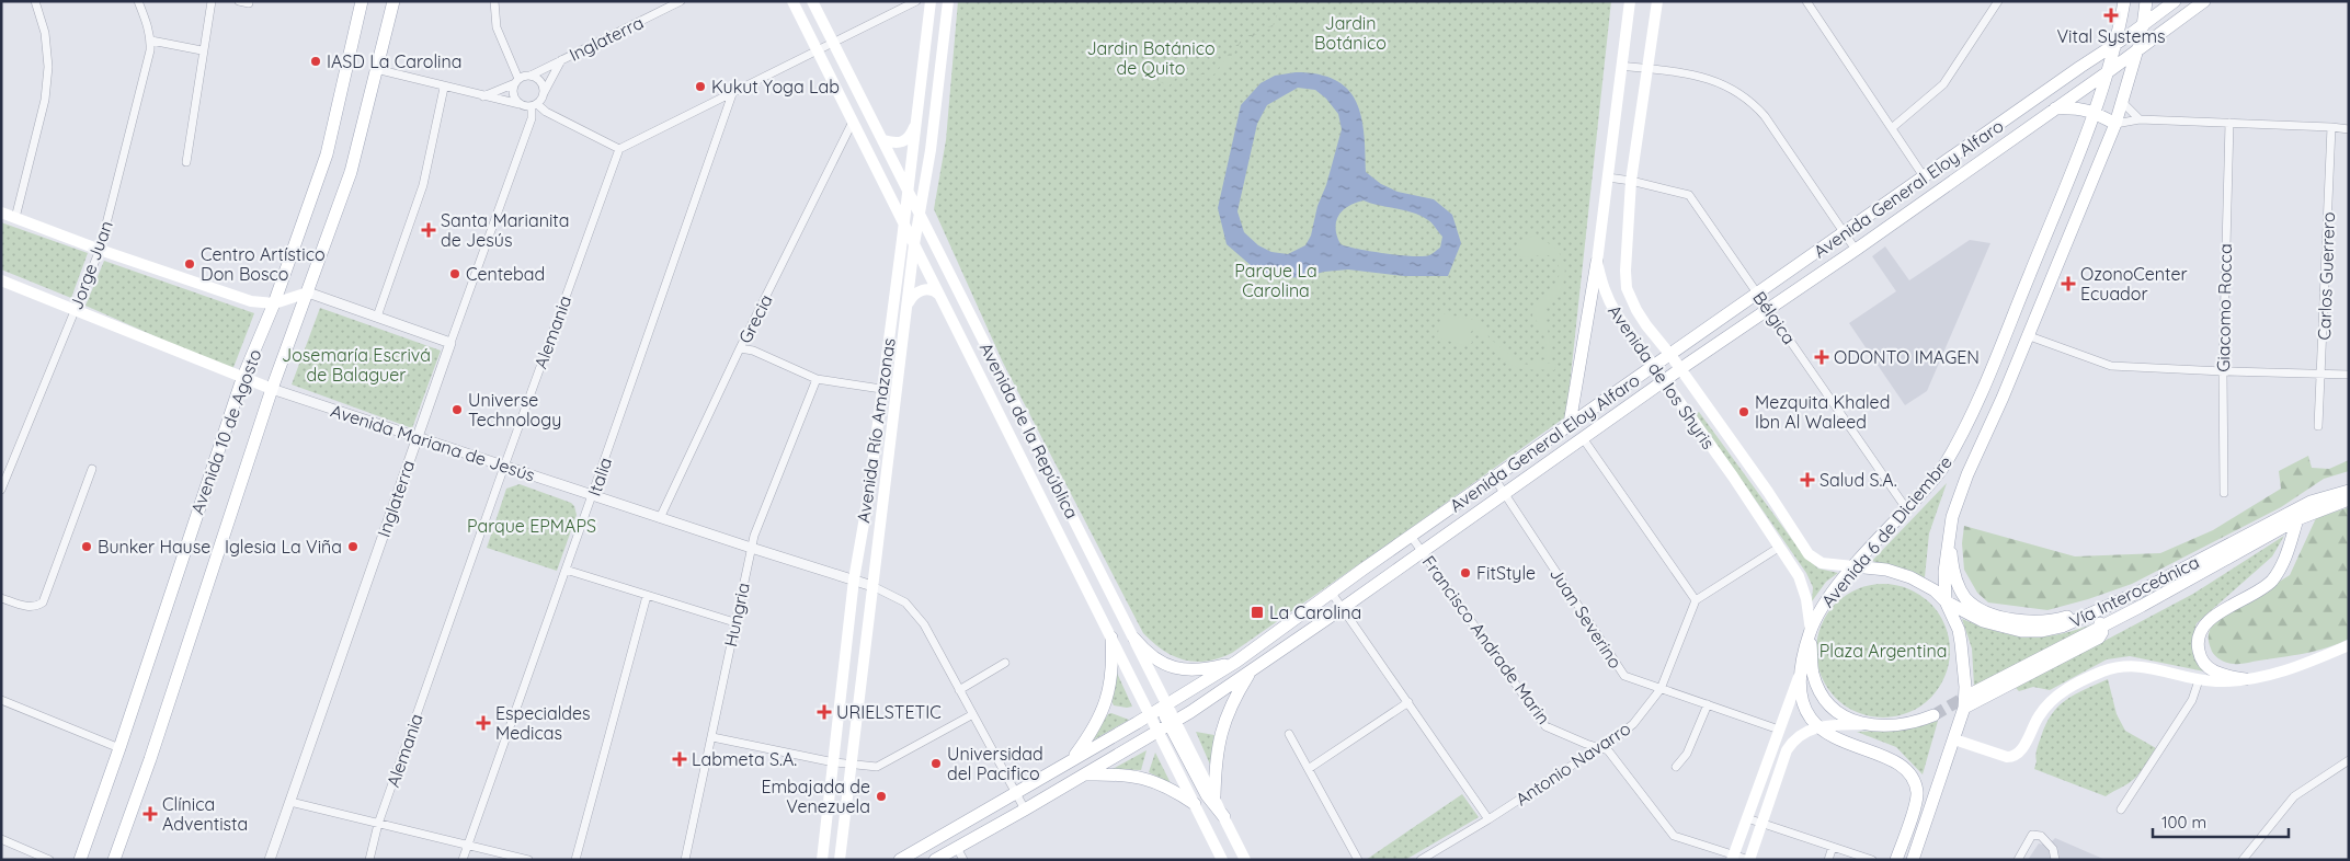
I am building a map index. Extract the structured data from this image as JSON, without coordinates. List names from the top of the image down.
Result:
{
  "streets": {
    "main road": [
      "Avenida General Eloy Alfaro",
      "Avenida de los Shyris",
      "Avenida Río Amazonas",
      "Avenida de la República",
      "Avenida 10 de Agosto",
      "Avenida Mariana de Jesús",
      "Avenida 6 de Diciembre",
      "Vía Interoceánica"
    ],
    "street": [
      "Inglaterra",
      "Jorge Juan",
      "Carlos Guerrero",
      "Giacomo Rocca",
      "Bélgica",
      "Grecia",
      "Alemania",
      "Italia",
      "Hungria",
      "Juan Severino",
      "Francisco Andrade Marin",
      "Antonio Navarro"
    ]
  },
  "crossings": [
    ["Inglaterra", "Avenida Mariana de Jesús"],
    ["Avenida General Eloy Alfaro", "Bélgica"],
    ["Avenida General Eloy Alfaro", "Avenida de los Shyris"],
    ["Avenida General Eloy Alfaro", "Avenida de la República"],
    ["Avenida General Eloy Alfaro", "Avenida 6 de Diciembre"],
    ["Avenida General Eloy Alfaro", "Juan Severino"],
    ["Avenida General Eloy Alfaro", "Francisco Andrade Marin"],
    ["Jorge Juan", "Avenida Mariana de Jesús"],
    ["Bélgica", "Avenida de los Shyris"],
    ["Bélgica", "Avenida 6 de Diciembre"],
    ["Grecia", "Avenida de la República"],
    ["Grecia", "Avenida Mariana de Jesús"],
    ["Alemania", "Avenida Mariana de Jesús"],
    ["Avenida de los Shyris", "Avenida 6 de Diciembre"],
    ["Avenida de los Shyris", "Vía Interoceánica"],
    ["Avenida Río Amazonas", "Avenida de la República"],
    ["Avenida Río Amazonas", "Avenida Mariana de Jesús"],
    ["Avenida 10 de Agosto", "Avenida Mariana de Jesús"],
    ["Avenida Mariana de Jesús", "Italia"],
    ["Avenida Mariana de Jesús", "Hungria"],
    ["Avenida 6 de Diciembre", "Vía Interoceánica"],
    ["Juan Severino", "Antonio Navarro"],
    ["Francisco Andrade Marin", "Antonio Navarro"]
  ],
  "parks": [
    "Jardin Botánico",
    "Jardin Botánico de Quito",
    "Parque La Carolina",
    "Josemaría Escrivá de Balaguer",
    "Parque EPMAPS",
    "Plaza Argentina"
  ],
  "places": {
    "health": [
      "Vital Systems",
      "Santa Marianita de Jesús",
      "OzonoCenter Ecuador",
      "ODONTO IMAGEN",
      "Salud S.A.",
      "URIELSTETIC",
      "Especialdes Medicas",
      "Labmeta S.A.",
      "Clínica Adventista"
    ],
    "other": [
      "IASD La Carolina",
      "Kukut Yoga Lab",
      "Centro Artístico Don Bosco",
      "Centebad",
      "Universe Technology",
      "Mezquita Khaled Ibn Al Waleed",
      "Bunker Hause",
      "Iglesia La Viña",
      "FitStyle",
      "Universidad del Pacifico",
      "Embajada de Venezuela"
    ],
    "transit": ["La Carolina"]
  },
  "scale_bar": "100 m"
}
